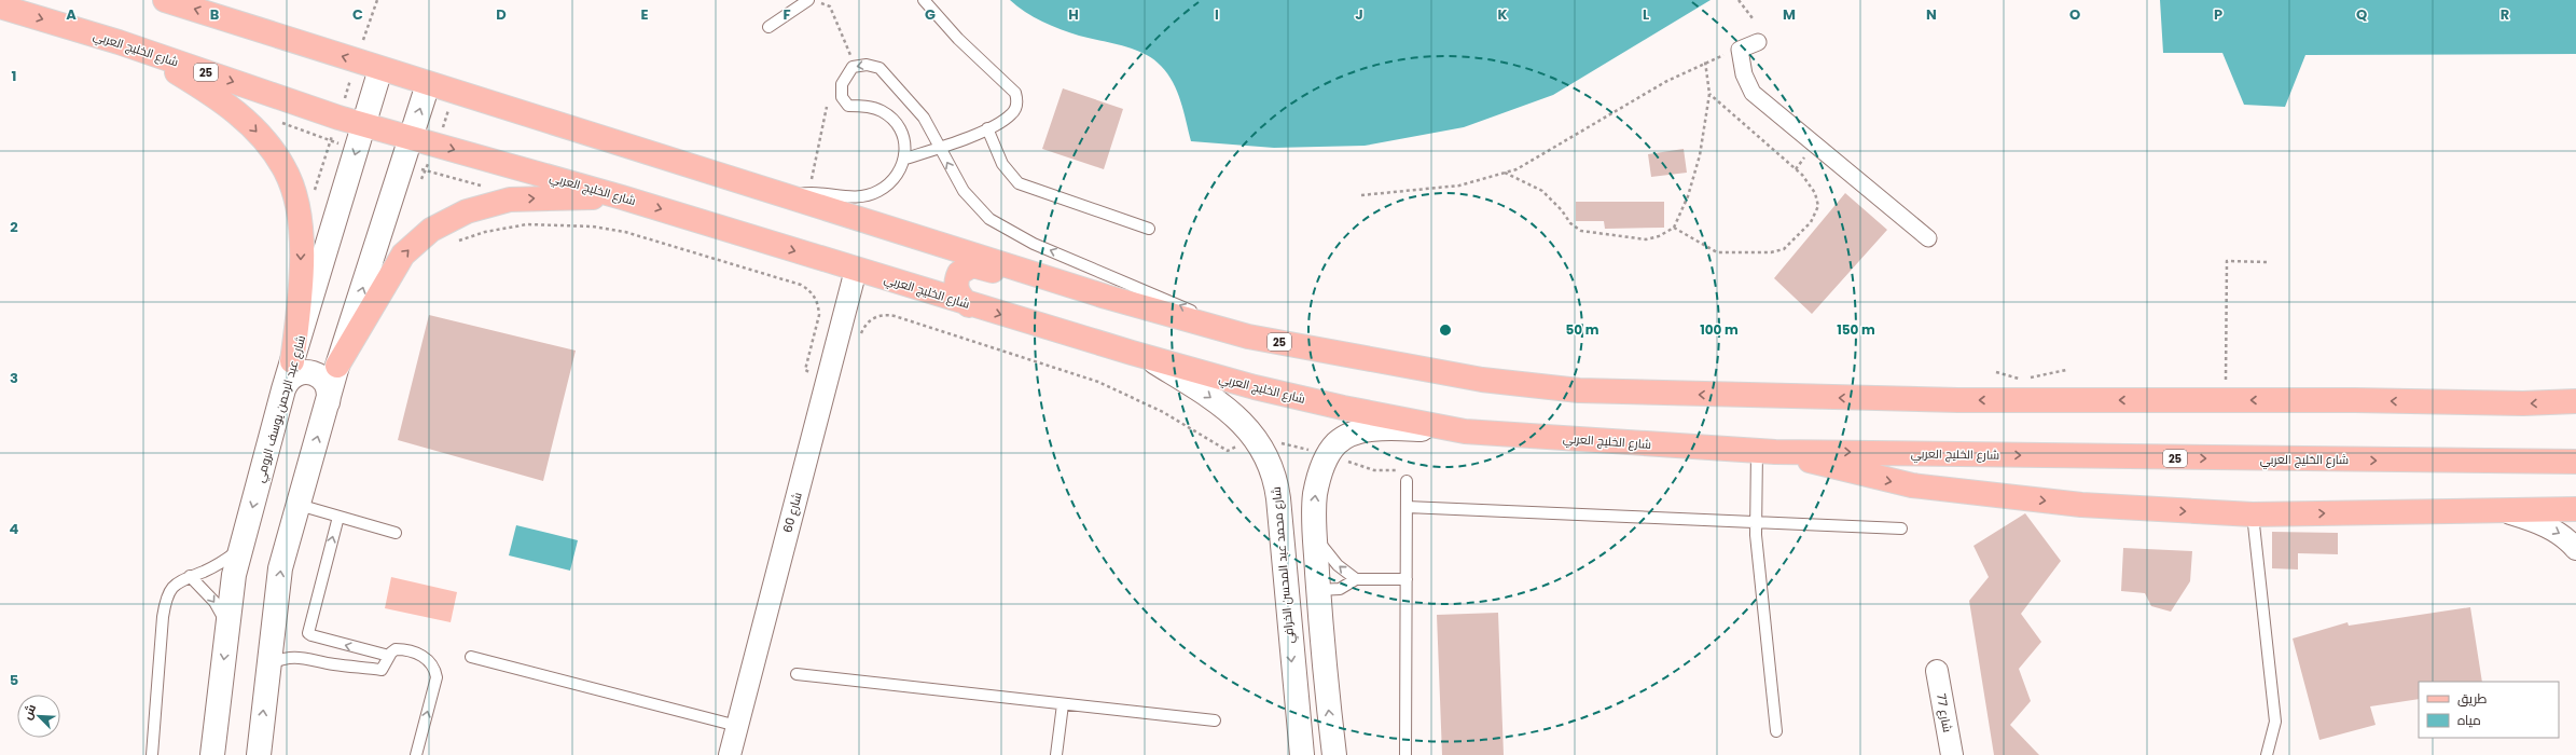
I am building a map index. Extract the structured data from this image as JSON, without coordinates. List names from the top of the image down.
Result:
{
  "streets": {
    "main road": [
      "شارع الخليج العربي",
      "25",
      "شارع عبد الرحمن يوسف الرومي",
      "شارع محمد عبد المحسن الخرافي"
    ],
    "street": ["شارع 60", "شارع 77"]
  },
  "crossings": [
    ["شارع الخليج العربي", "شارع عبد الرحمن يوسف الرومي"],
    ["شارع الخليج العربي", "شارع 60"],
    ["شارع الخليج العربي", "شارع محمد عبد المحسن الخرافي"],
    ["25", "شارع عبد الرحمن يوسف الرومي"]
  ],
  "legend": ["طريق", "مياه"],
  "north": "top left",
  "grid": {
    "columns": [
      "A",
      "B",
      "C",
      "D",
      "E",
      "F",
      "G",
      "H",
      "I",
      "J",
      "K",
      "L",
      "M",
      "N",
      "O",
      "P",
      "Q",
      "R"
    ],
    "rows": [
      "1",
      "2",
      "3",
      "4",
      "5"
    ]
  },
  "rings": ["50 m", "100 m", "150 m"]
}
